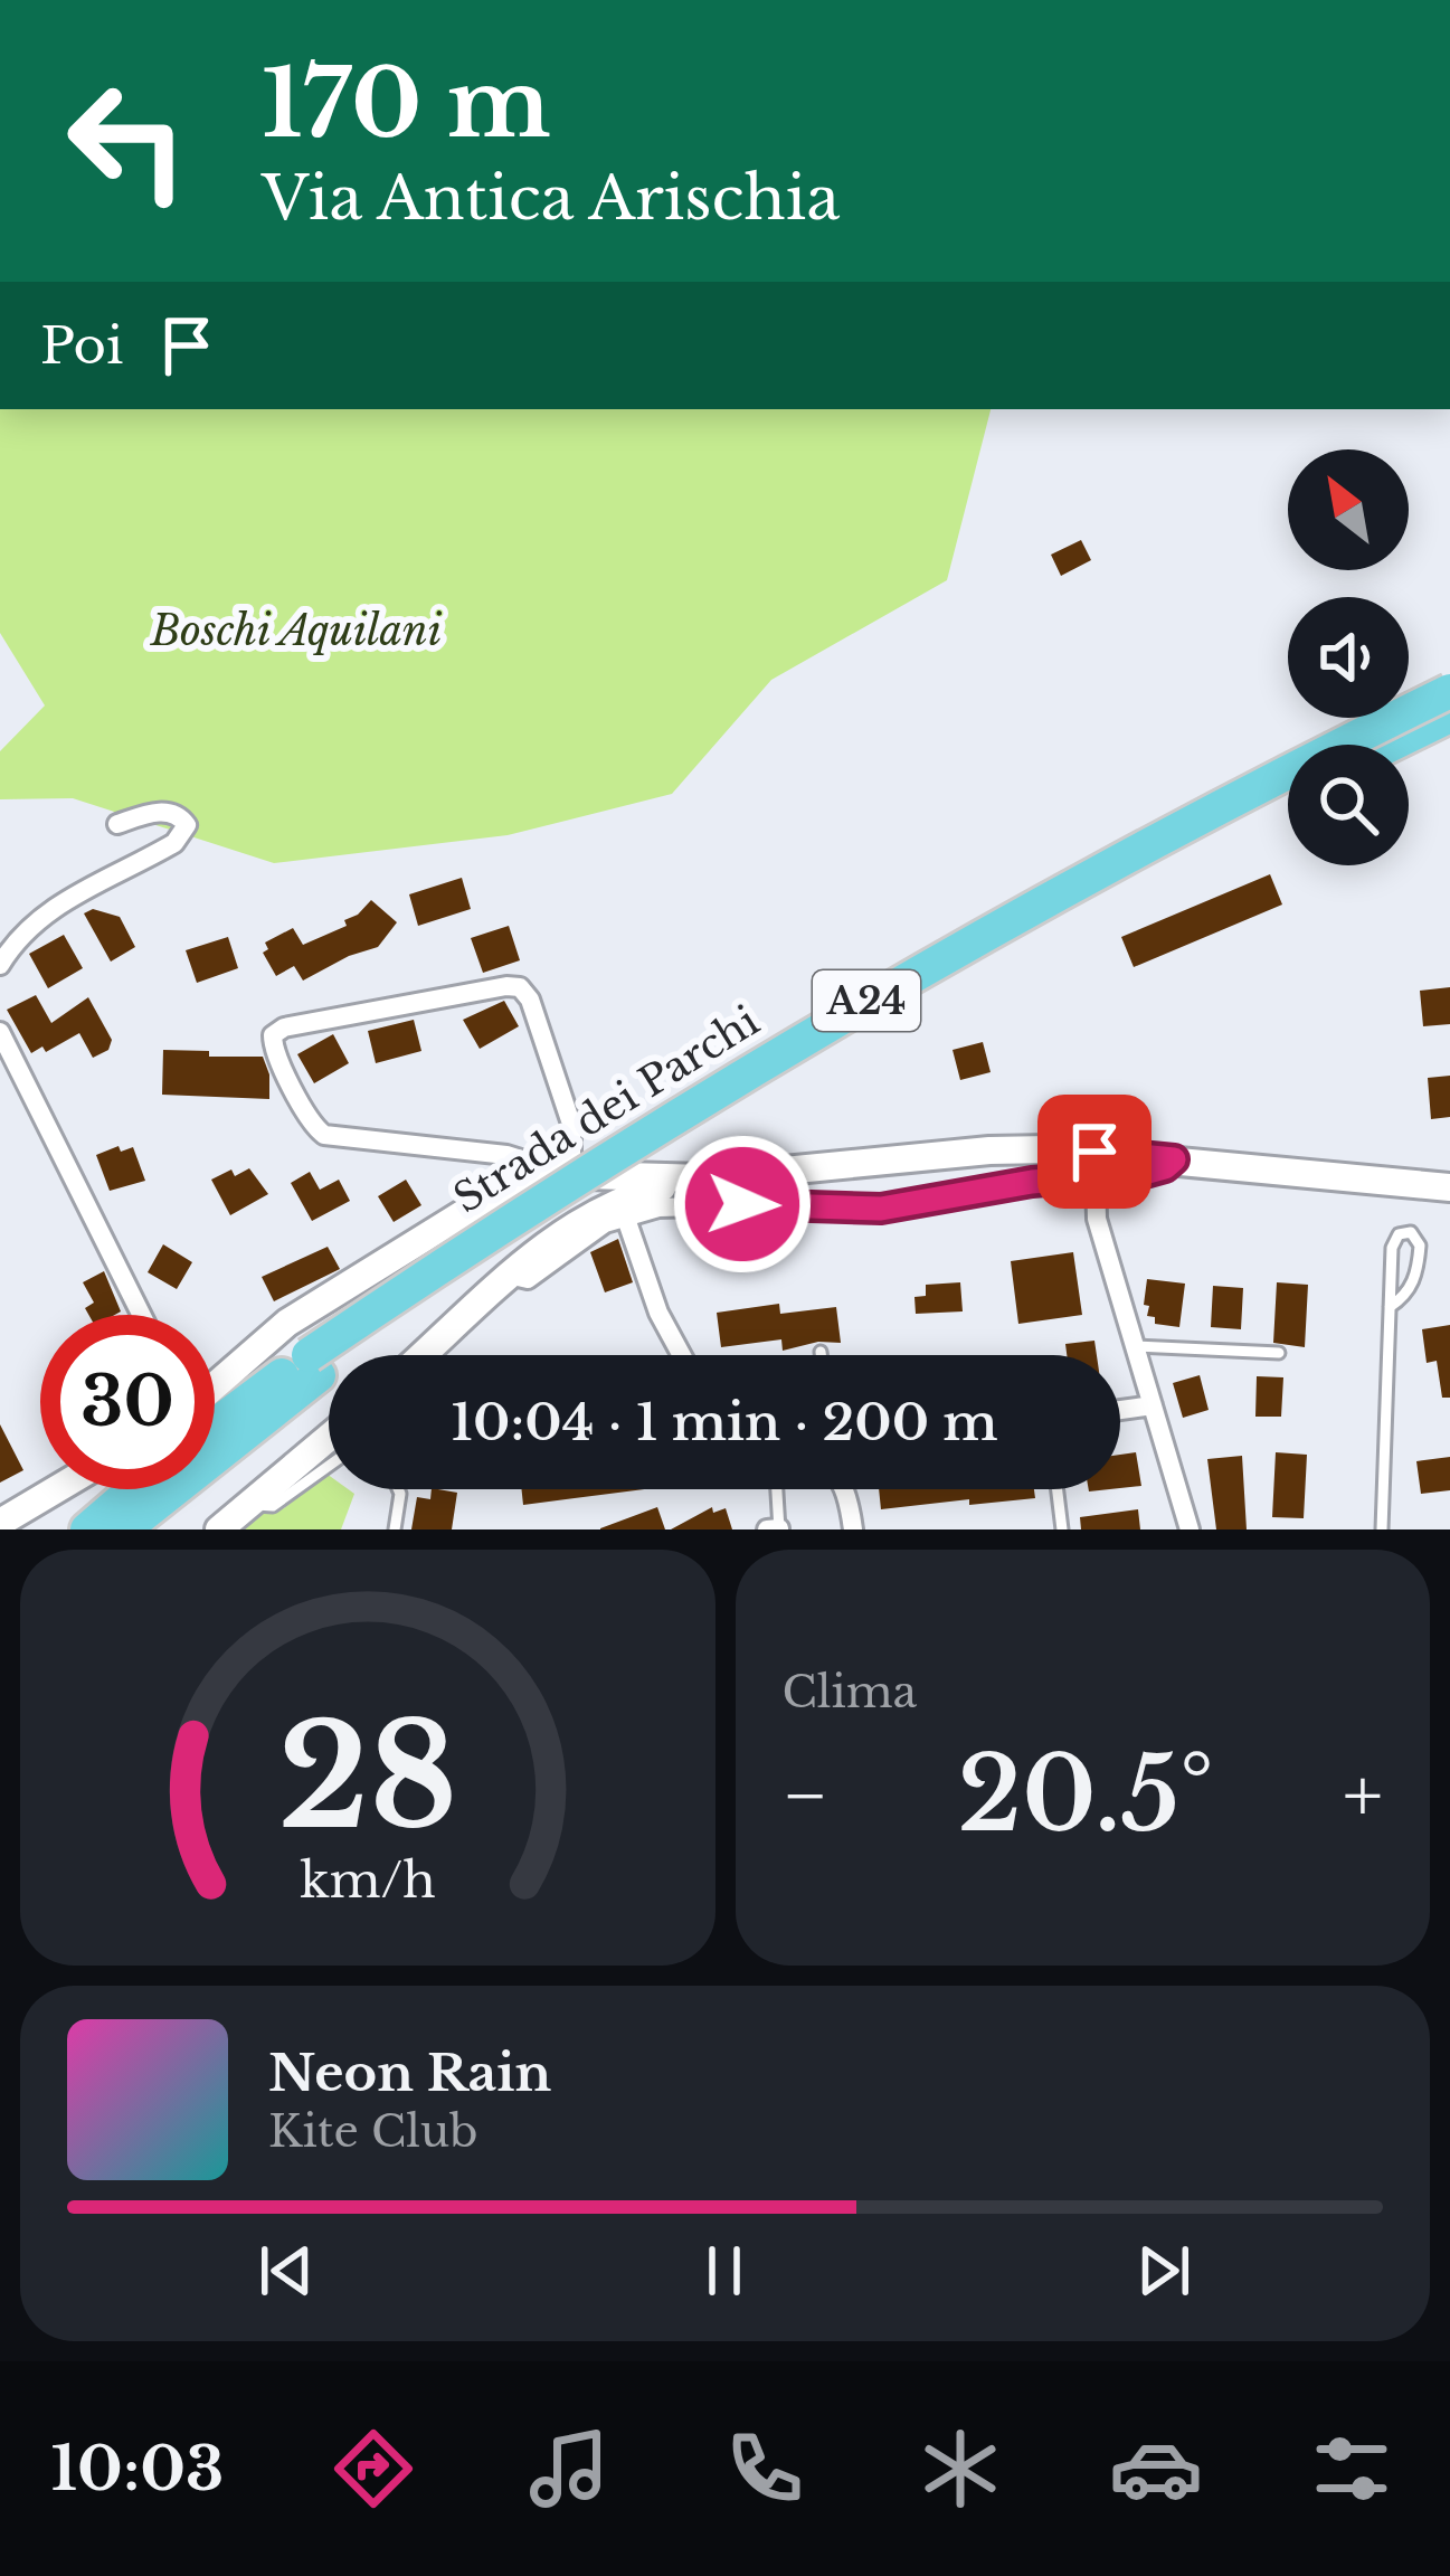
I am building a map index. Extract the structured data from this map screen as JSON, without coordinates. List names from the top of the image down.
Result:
{
  "streets": {
    "highway": ["A24", "Strada dei Parchi"]
  },
  "parks": ["Boschi Aquilani"],
  "north": "top left",
  "page": {
    "turn": ["170 m", "Via Antica Arischia"],
    "then": "Poi",
    "limit": "30",
    "trip": "10:04 · 1 min · 200 m",
    "tile": "Clima",
    "heat": ["−", "20.5°", "+"],
    "song": ["Neon Rain", "Kite Club"],
    "tabs": "10:03",
    "gauge": ["28", "km/h"]
  }
}
